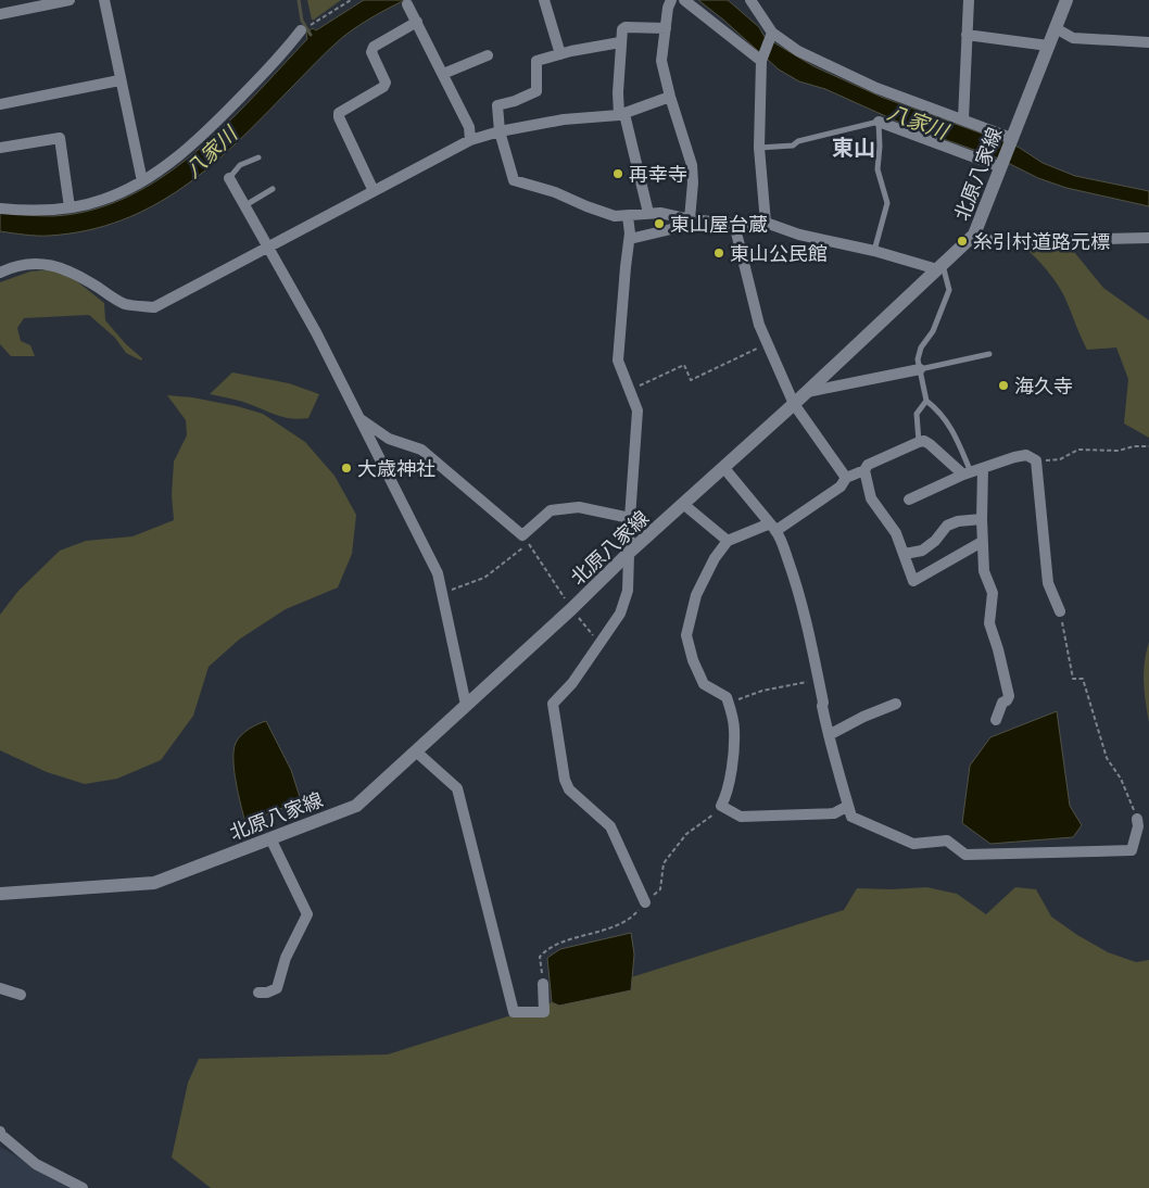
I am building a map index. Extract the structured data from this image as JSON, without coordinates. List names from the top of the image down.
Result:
{
  "streets": {
    "main road": ["北原八家線"]
  },
  "districts": ["東山"],
  "water": ["八家川"],
  "places": [
    "再幸寺",
    "東山屋台蔵",
    "糸引村道路元標",
    "東山公民館",
    "海久寺",
    "大歳神社"
  ]
}
